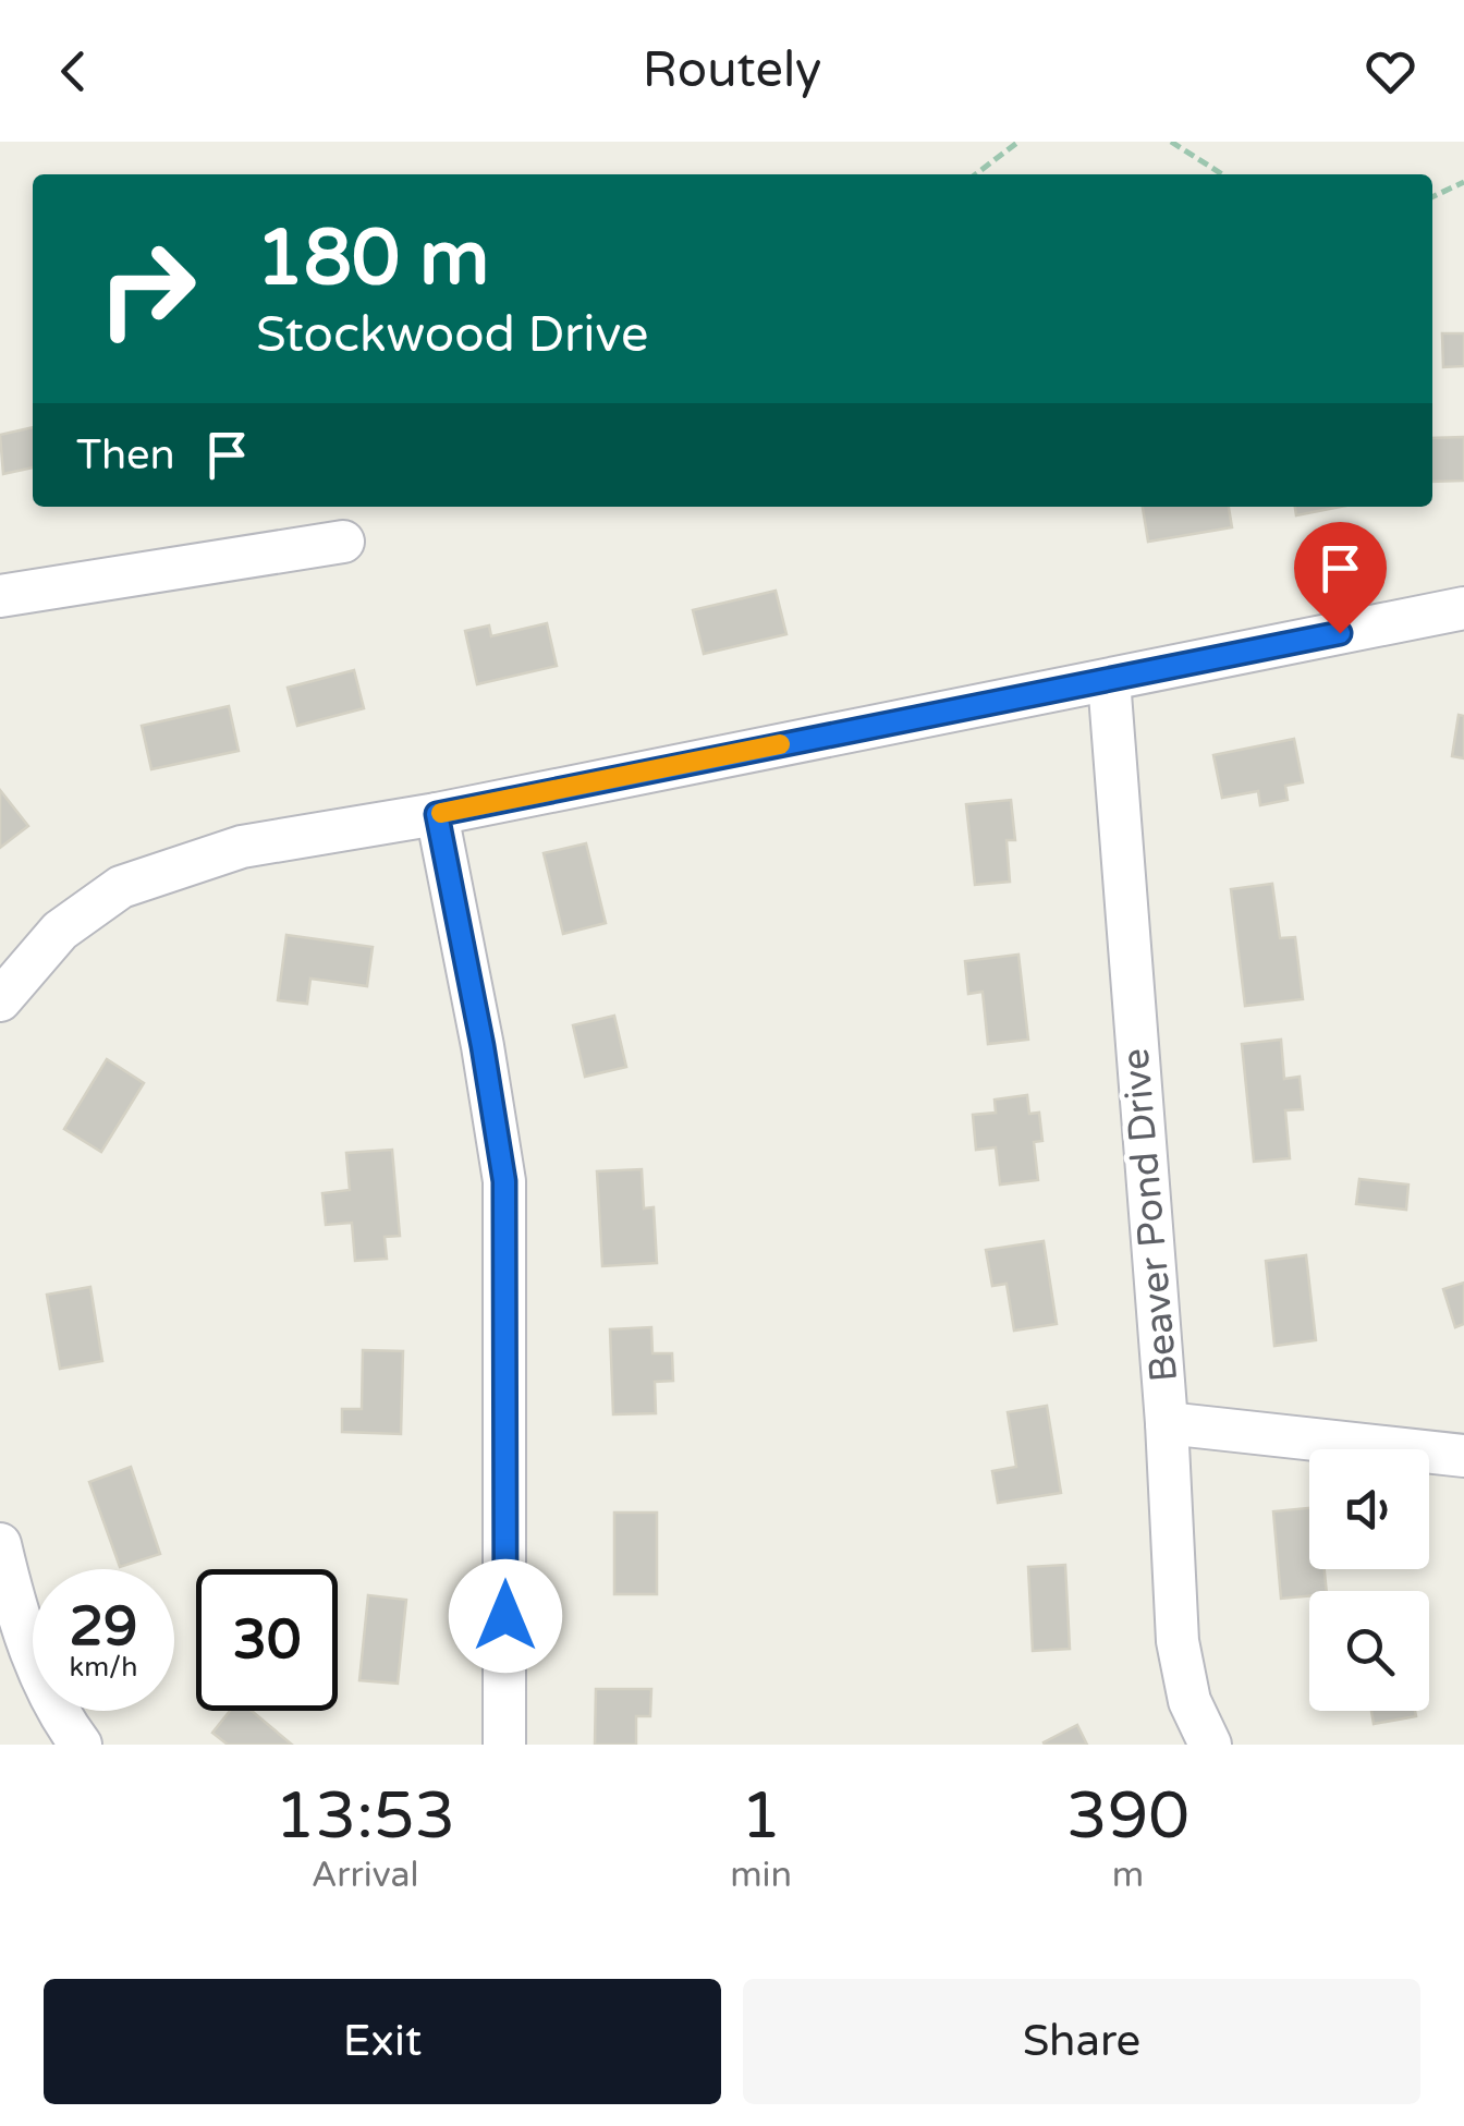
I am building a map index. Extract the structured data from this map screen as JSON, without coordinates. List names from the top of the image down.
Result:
{
  "streets": {
    "street": ["Beaver Pond Drive"]
  },
  "page": {
    "header": "Routely",
    "turn": ["180 m", "Stockwood Drive"],
    "then": "Then",
    "speed": "29 km/h",
    "limit": "30",
    "eta": [
      "13:53",
      "Arrival",
      "1",
      "min",
      "390",
      "m"
    ],
    "buttons": ["Exit", "Share"]
  }
}
